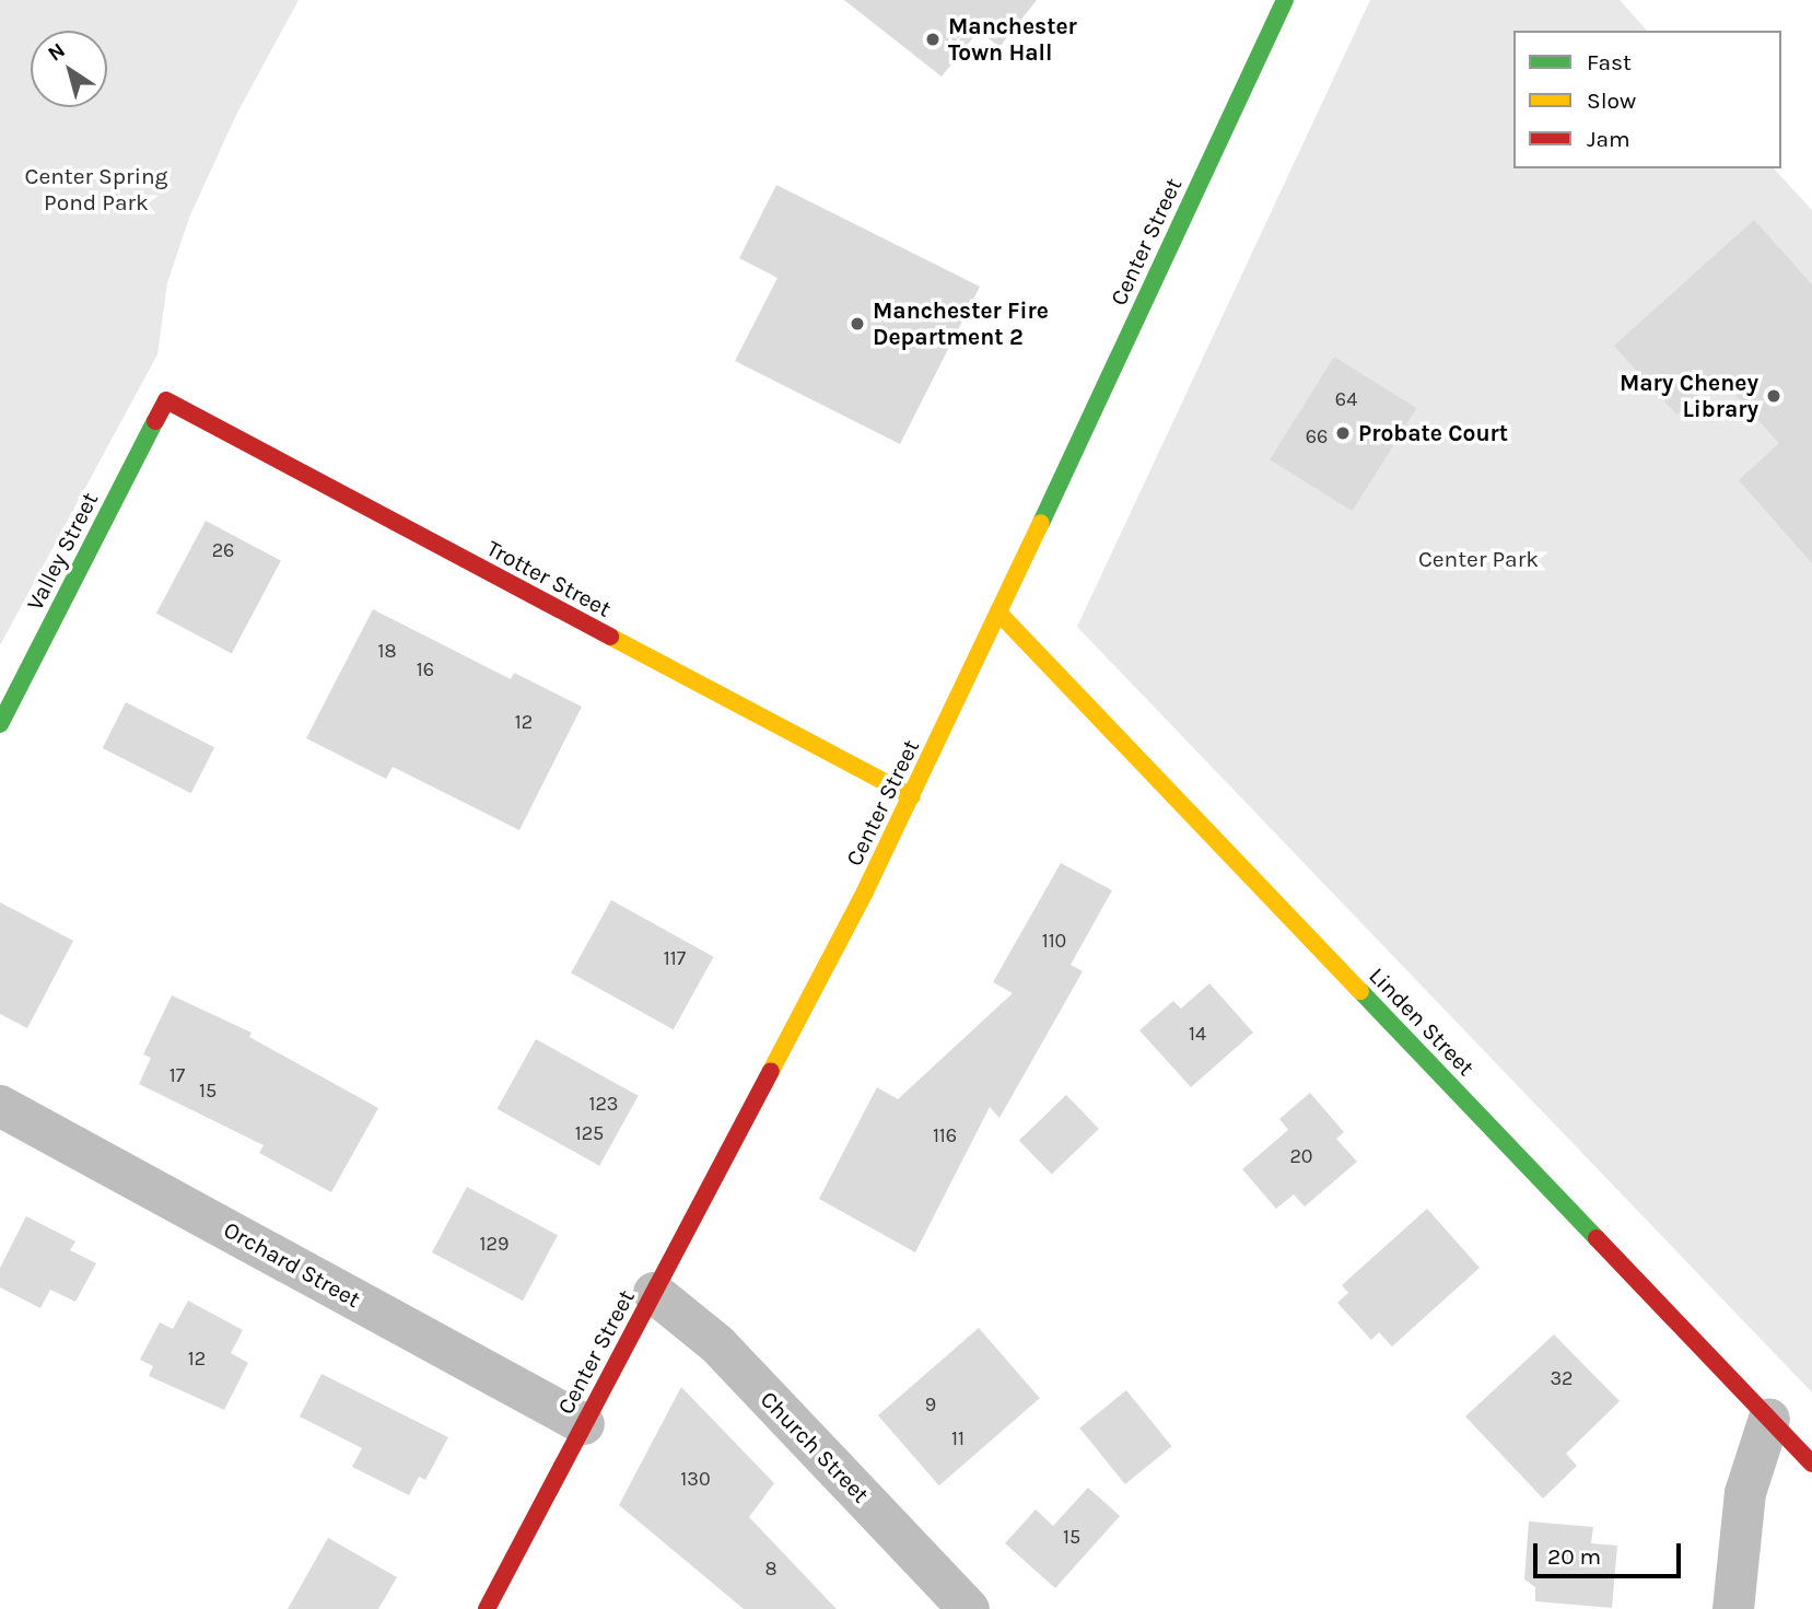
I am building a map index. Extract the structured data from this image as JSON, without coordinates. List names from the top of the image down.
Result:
{
  "streets": {
    "street": [
      "Center Street",
      "Valley Street",
      "Trotter Street",
      "Linden Street",
      "Orchard Street",
      "Church Street"
    ]
  },
  "crossings": [
    ["Center Street", "Trotter Street"],
    ["Center Street", "Linden Street"],
    ["Center Street", "Orchard Street"],
    ["Center Street", "Church Street"],
    ["Valley Street", "Trotter Street"]
  ],
  "parks": ["Center Spring Pond Park", "Center Park"],
  "places": [
    "Manchester Town Hall",
    "Manchester Fire Department 2",
    "Mary Cheney Library",
    "Probate Court"
  ],
  "house_numbers": [
    "64",
    "66",
    "26",
    "18",
    "16",
    "12",
    "110",
    "117",
    "14",
    "17",
    "15",
    "123",
    "125",
    "116",
    "20",
    "129",
    "12",
    "32",
    "9",
    "11",
    "130",
    "15",
    "8"
  ],
  "legend": ["Fast", "Slow", "Jam"],
  "scale_bar": "20 m",
  "north": "top left"
}
